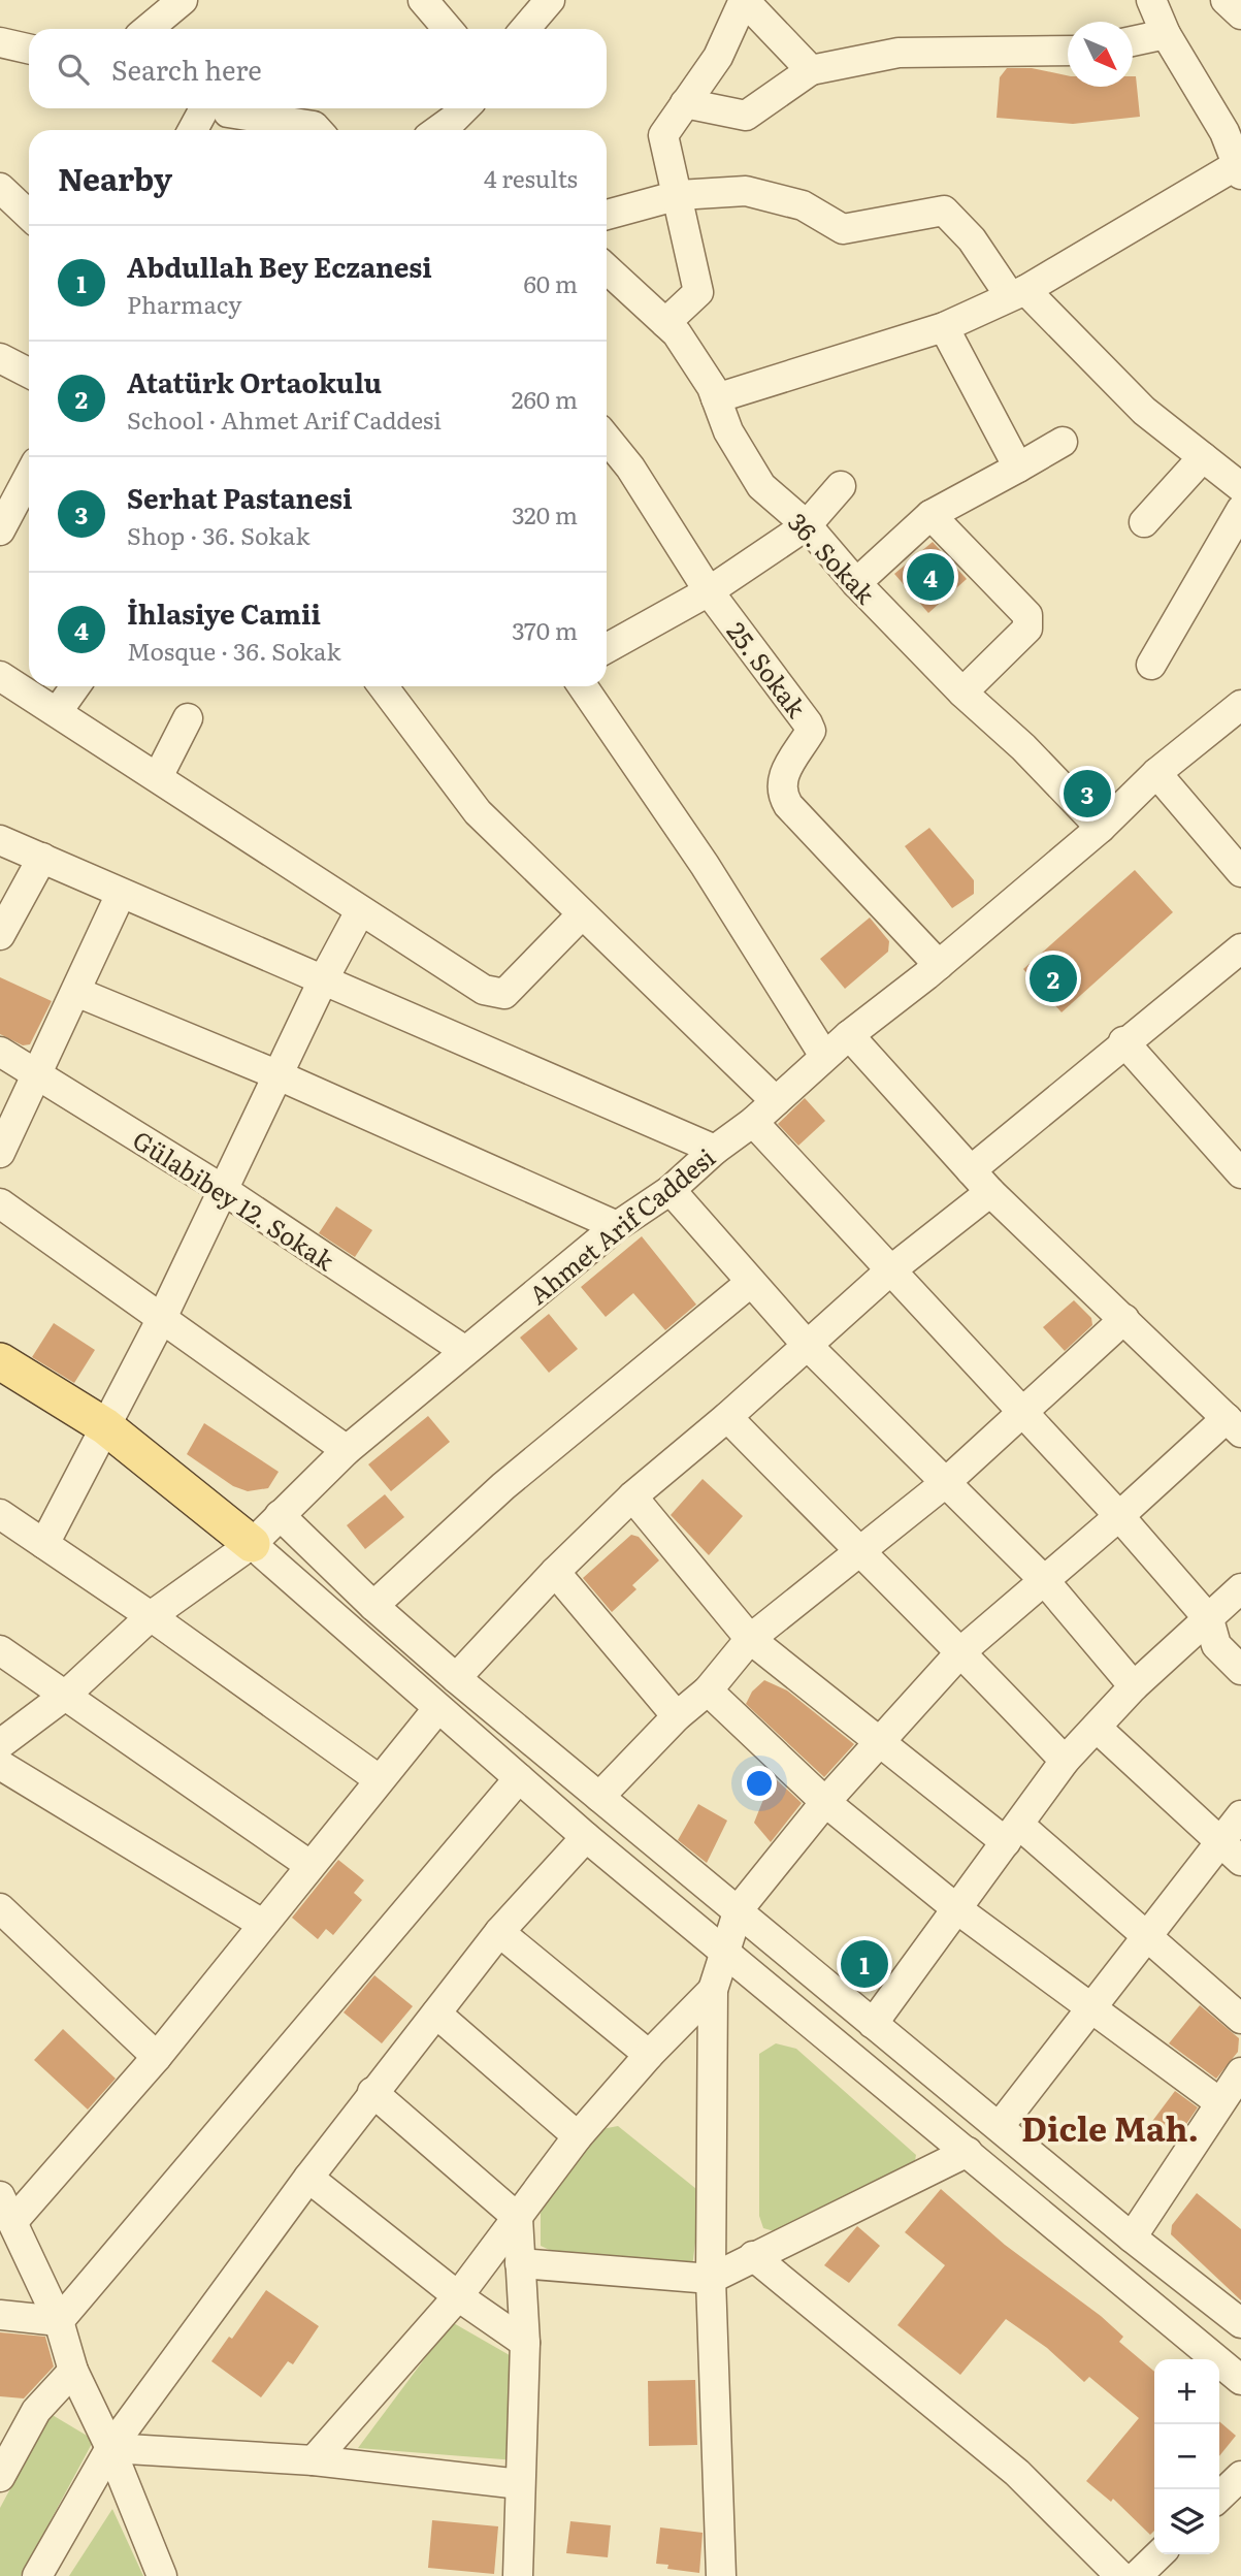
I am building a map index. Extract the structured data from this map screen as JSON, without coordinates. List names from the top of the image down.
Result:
{
  "streets": {
    "street": [
      "36. Sokak",
      "25. Sokak",
      "Gülabibey 12. Sokak",
      "Ahmet Arif Caddesi"
    ]
  },
  "crossings": [
    ["36. Sokak", "Ahmet Arif Caddesi"],
    ["25. Sokak", "Ahmet Arif Caddesi"],
    ["Gülabibey 12. Sokak", "Ahmet Arif Caddesi"]
  ],
  "districts": ["Dicle Mah."],
  "north": "bottom right",
  "page": {
    "search": "Search here",
    "heading": ["Nearby", "4 results"],
    "list": [
      {
        "mark": "1",
        "name": "Abdullah Bey Eczanesi",
        "note": "Pharmacy",
        "value": "60 m"
      },
      {
        "mark": "2",
        "name": "Atatürk Ortaokulu",
        "note": "School · Ahmet Arif Caddesi",
        "value": "260 m"
      },
      {
        "mark": "3",
        "name": "Serhat Pastanesi",
        "note": "Shop · 36. Sokak",
        "value": "320 m"
      },
      {
        "mark": "4",
        "name": "İhlasiye Camii",
        "note": "Mosque · 36. Sokak",
        "value": "370 m"
      }
    ],
    "pins": [
      "4",
      "3",
      "2",
      "1"
    ],
    "map_buttons": ["+", "−"]
  }
}
